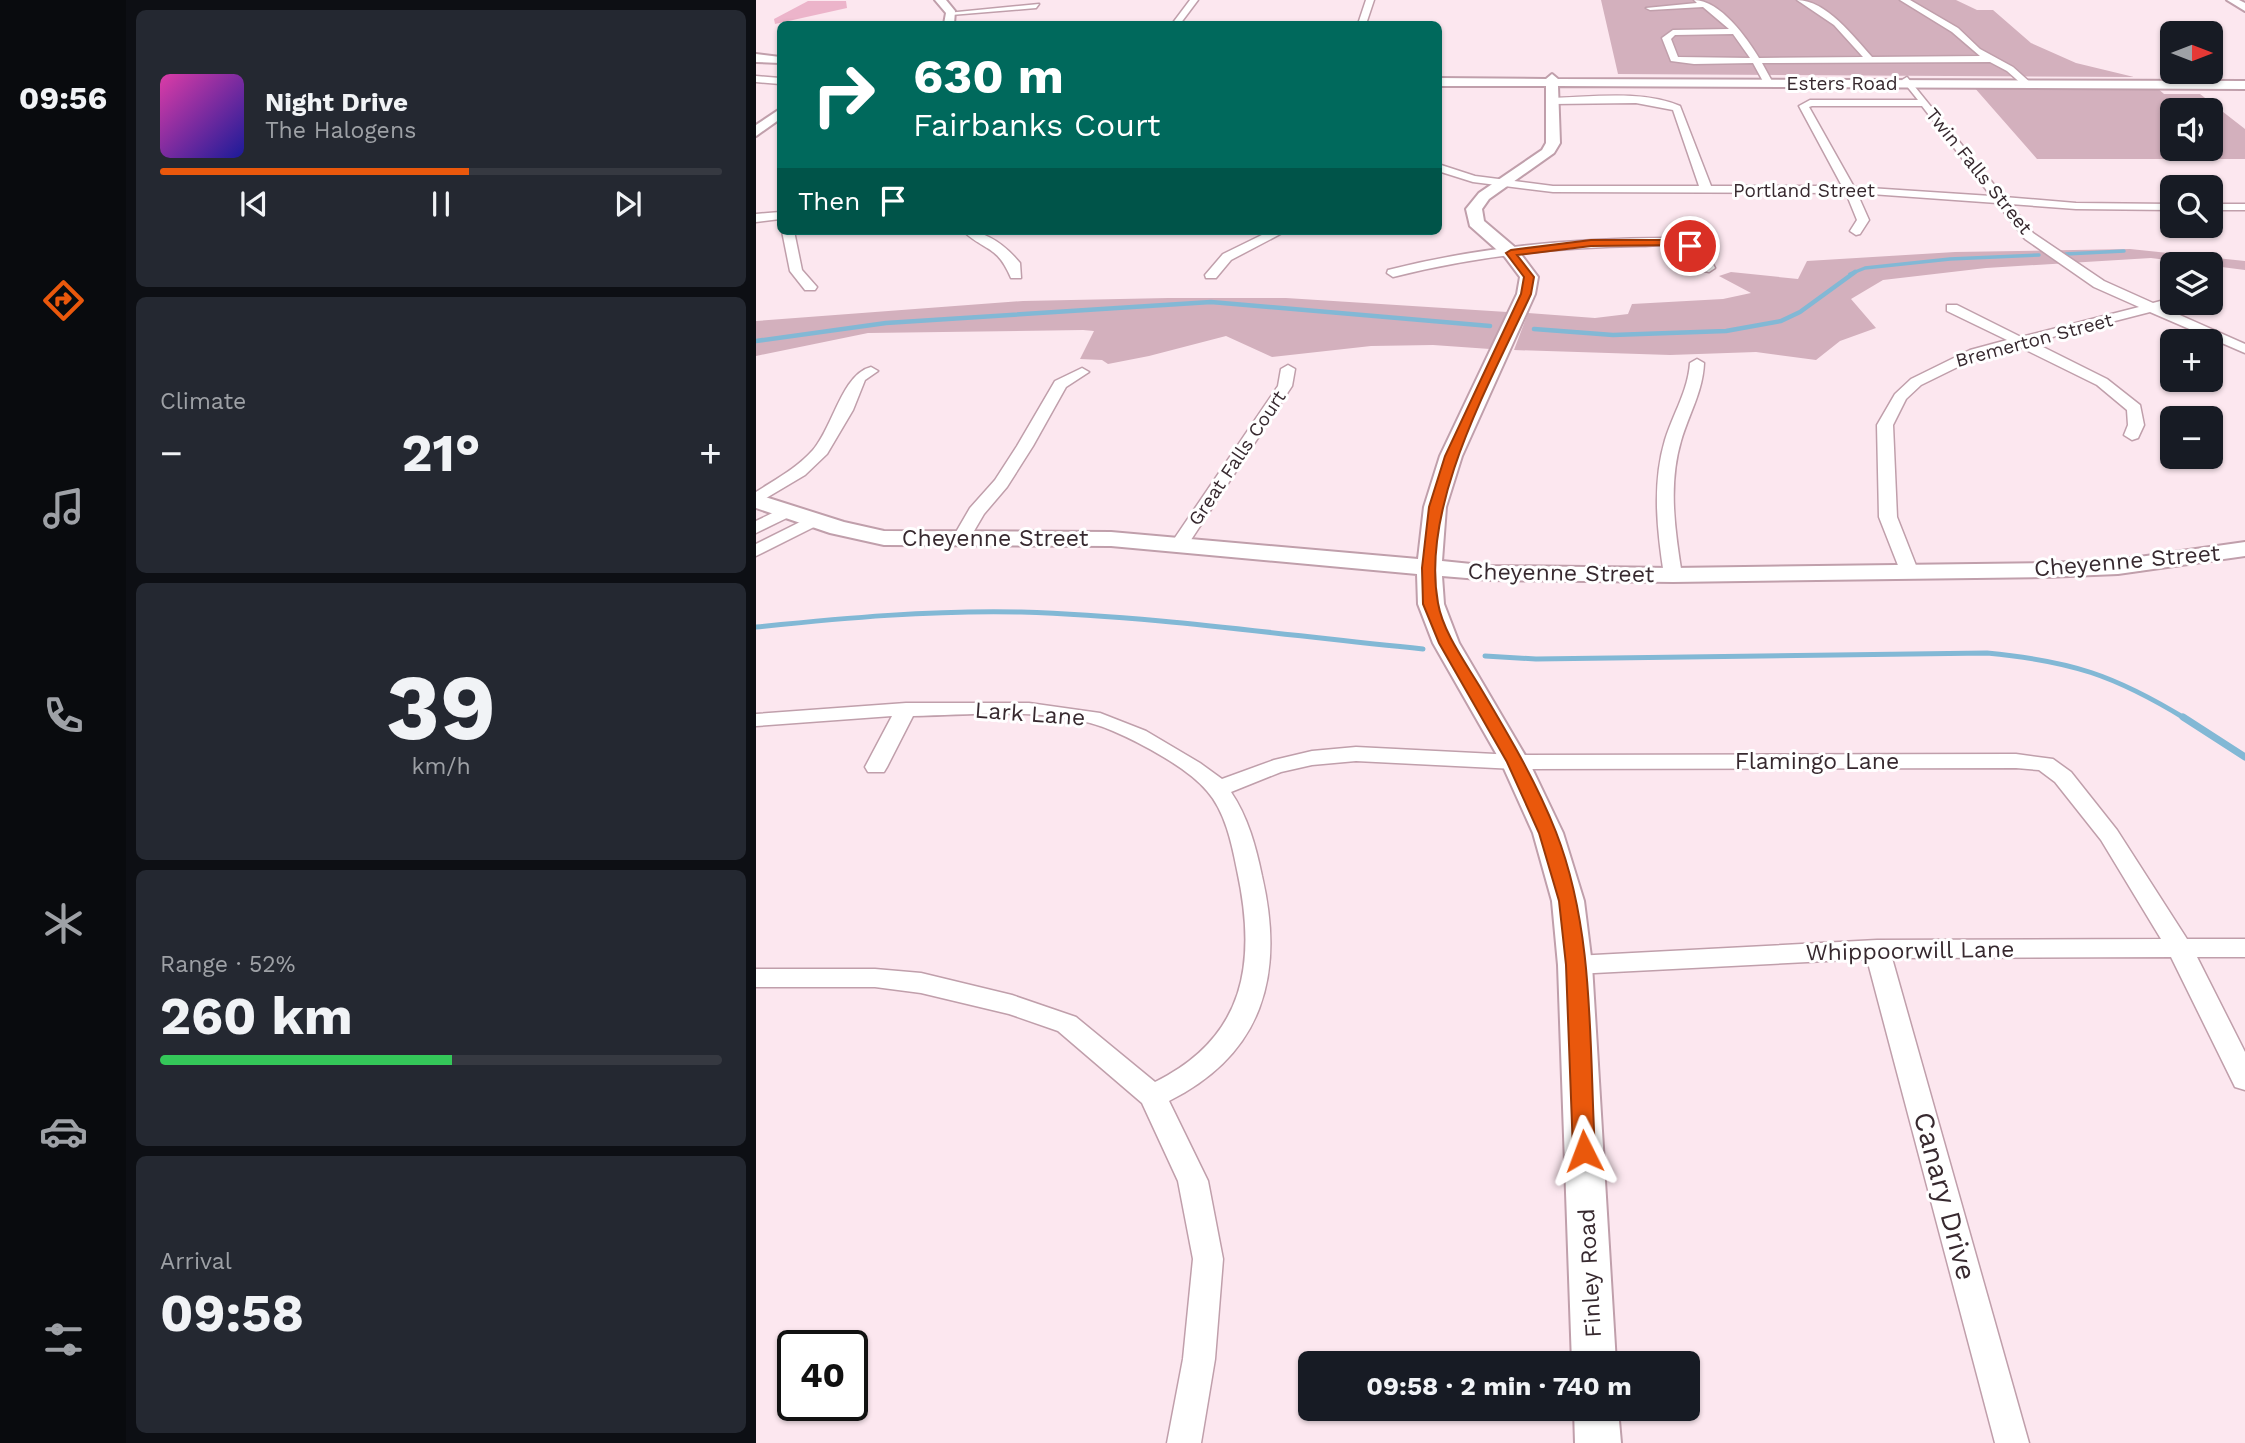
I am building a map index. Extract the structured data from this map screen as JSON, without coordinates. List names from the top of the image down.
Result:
{
  "streets": {
    "street": [
      "Esters Road",
      "Twin Falls Street",
      "Portland Street",
      "Bremerton Street",
      "Great Falls Court",
      "Cheyenne Street",
      "Lark Lane",
      "Flamingo Lane",
      "Whippoorwill Lane",
      "Canary Drive",
      "Finley Road"
    ]
  },
  "crossings": [
    ["Esters Road", "Twin Falls Street"],
    ["Esters Road", "Finley Road"],
    ["Twin Falls Street", "Portland Street"],
    ["Twin Falls Street", "Bremerton Street"],
    ["Portland Street", "Finley Road"],
    ["Bremerton Street", "Cheyenne Street"],
    ["Great Falls Court", "Cheyenne Street"],
    ["Cheyenne Street", "Finley Road"],
    ["Lark Lane", "Flamingo Lane"],
    ["Flamingo Lane", "Whippoorwill Lane"],
    ["Flamingo Lane", "Finley Road"],
    ["Whippoorwill Lane", "Canary Drive"],
    ["Whippoorwill Lane", "Finley Road"]
  ],
  "north": "right",
  "page": {
    "tabs": "09:56",
    "map_buttons": ["+", "−"],
    "turn": ["630 m", "Fairbanks Court"],
    "song": ["Night Drive", "The Halogens"],
    "then": "Then",
    "tile": [
      "Climate",
      ["39", "km/h"],
      ["Range · 52%", "260 km"],
      ["Arrival", "09:58"]
    ],
    "heat": ["−", "21°", "+"],
    "limit": "40",
    "trip": "09:58 · 2 min · 740 m"
  }
}
